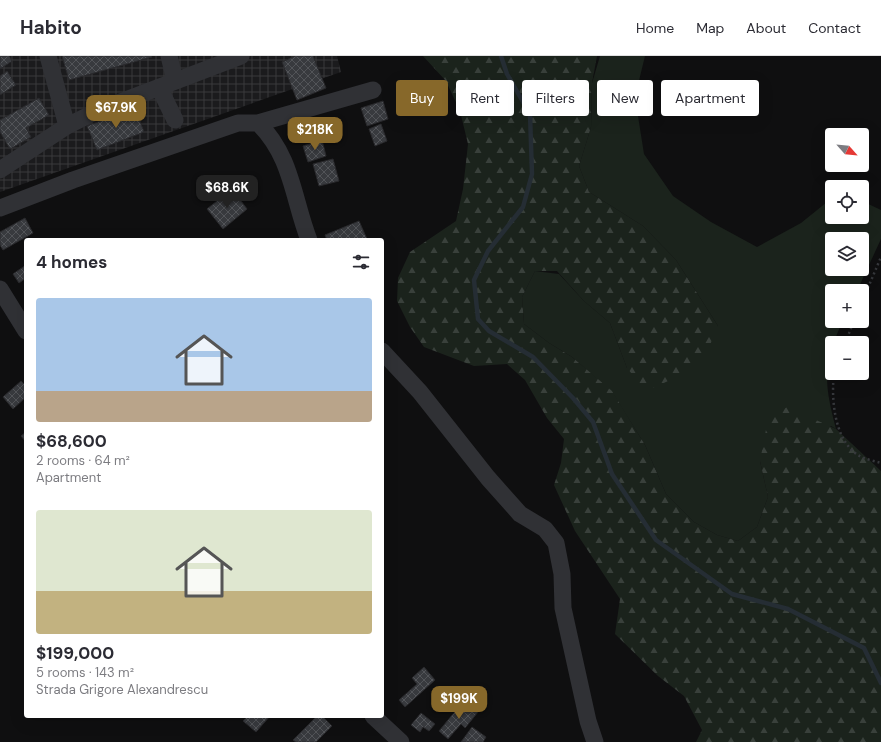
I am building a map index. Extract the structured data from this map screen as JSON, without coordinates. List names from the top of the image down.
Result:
{
  "north": "bottom right",
  "page": {
    "header": "Habito",
    "nav": [
      "Home",
      "Map",
      "About",
      "Contact"
    ],
    "chip": [
      "Buy",
      "Rent",
      "Filters",
      "New",
      "Apartment"
    ],
    "price": [
      "$67.9K",
      "$218K",
      "$68.6K",
      "$199K"
    ],
    "map_buttons": ["+", "−"],
    "heading": "4 homes",
    "list": [
      {
        "name": "$68,600",
        "note": "2 rooms · 64 m² · Apartment"
      },
      {
        "name": "$199,000",
        "note": "5 rooms · 143 m² · Strada Grigore Alexandrescu"
      }
    ]
  }
}
